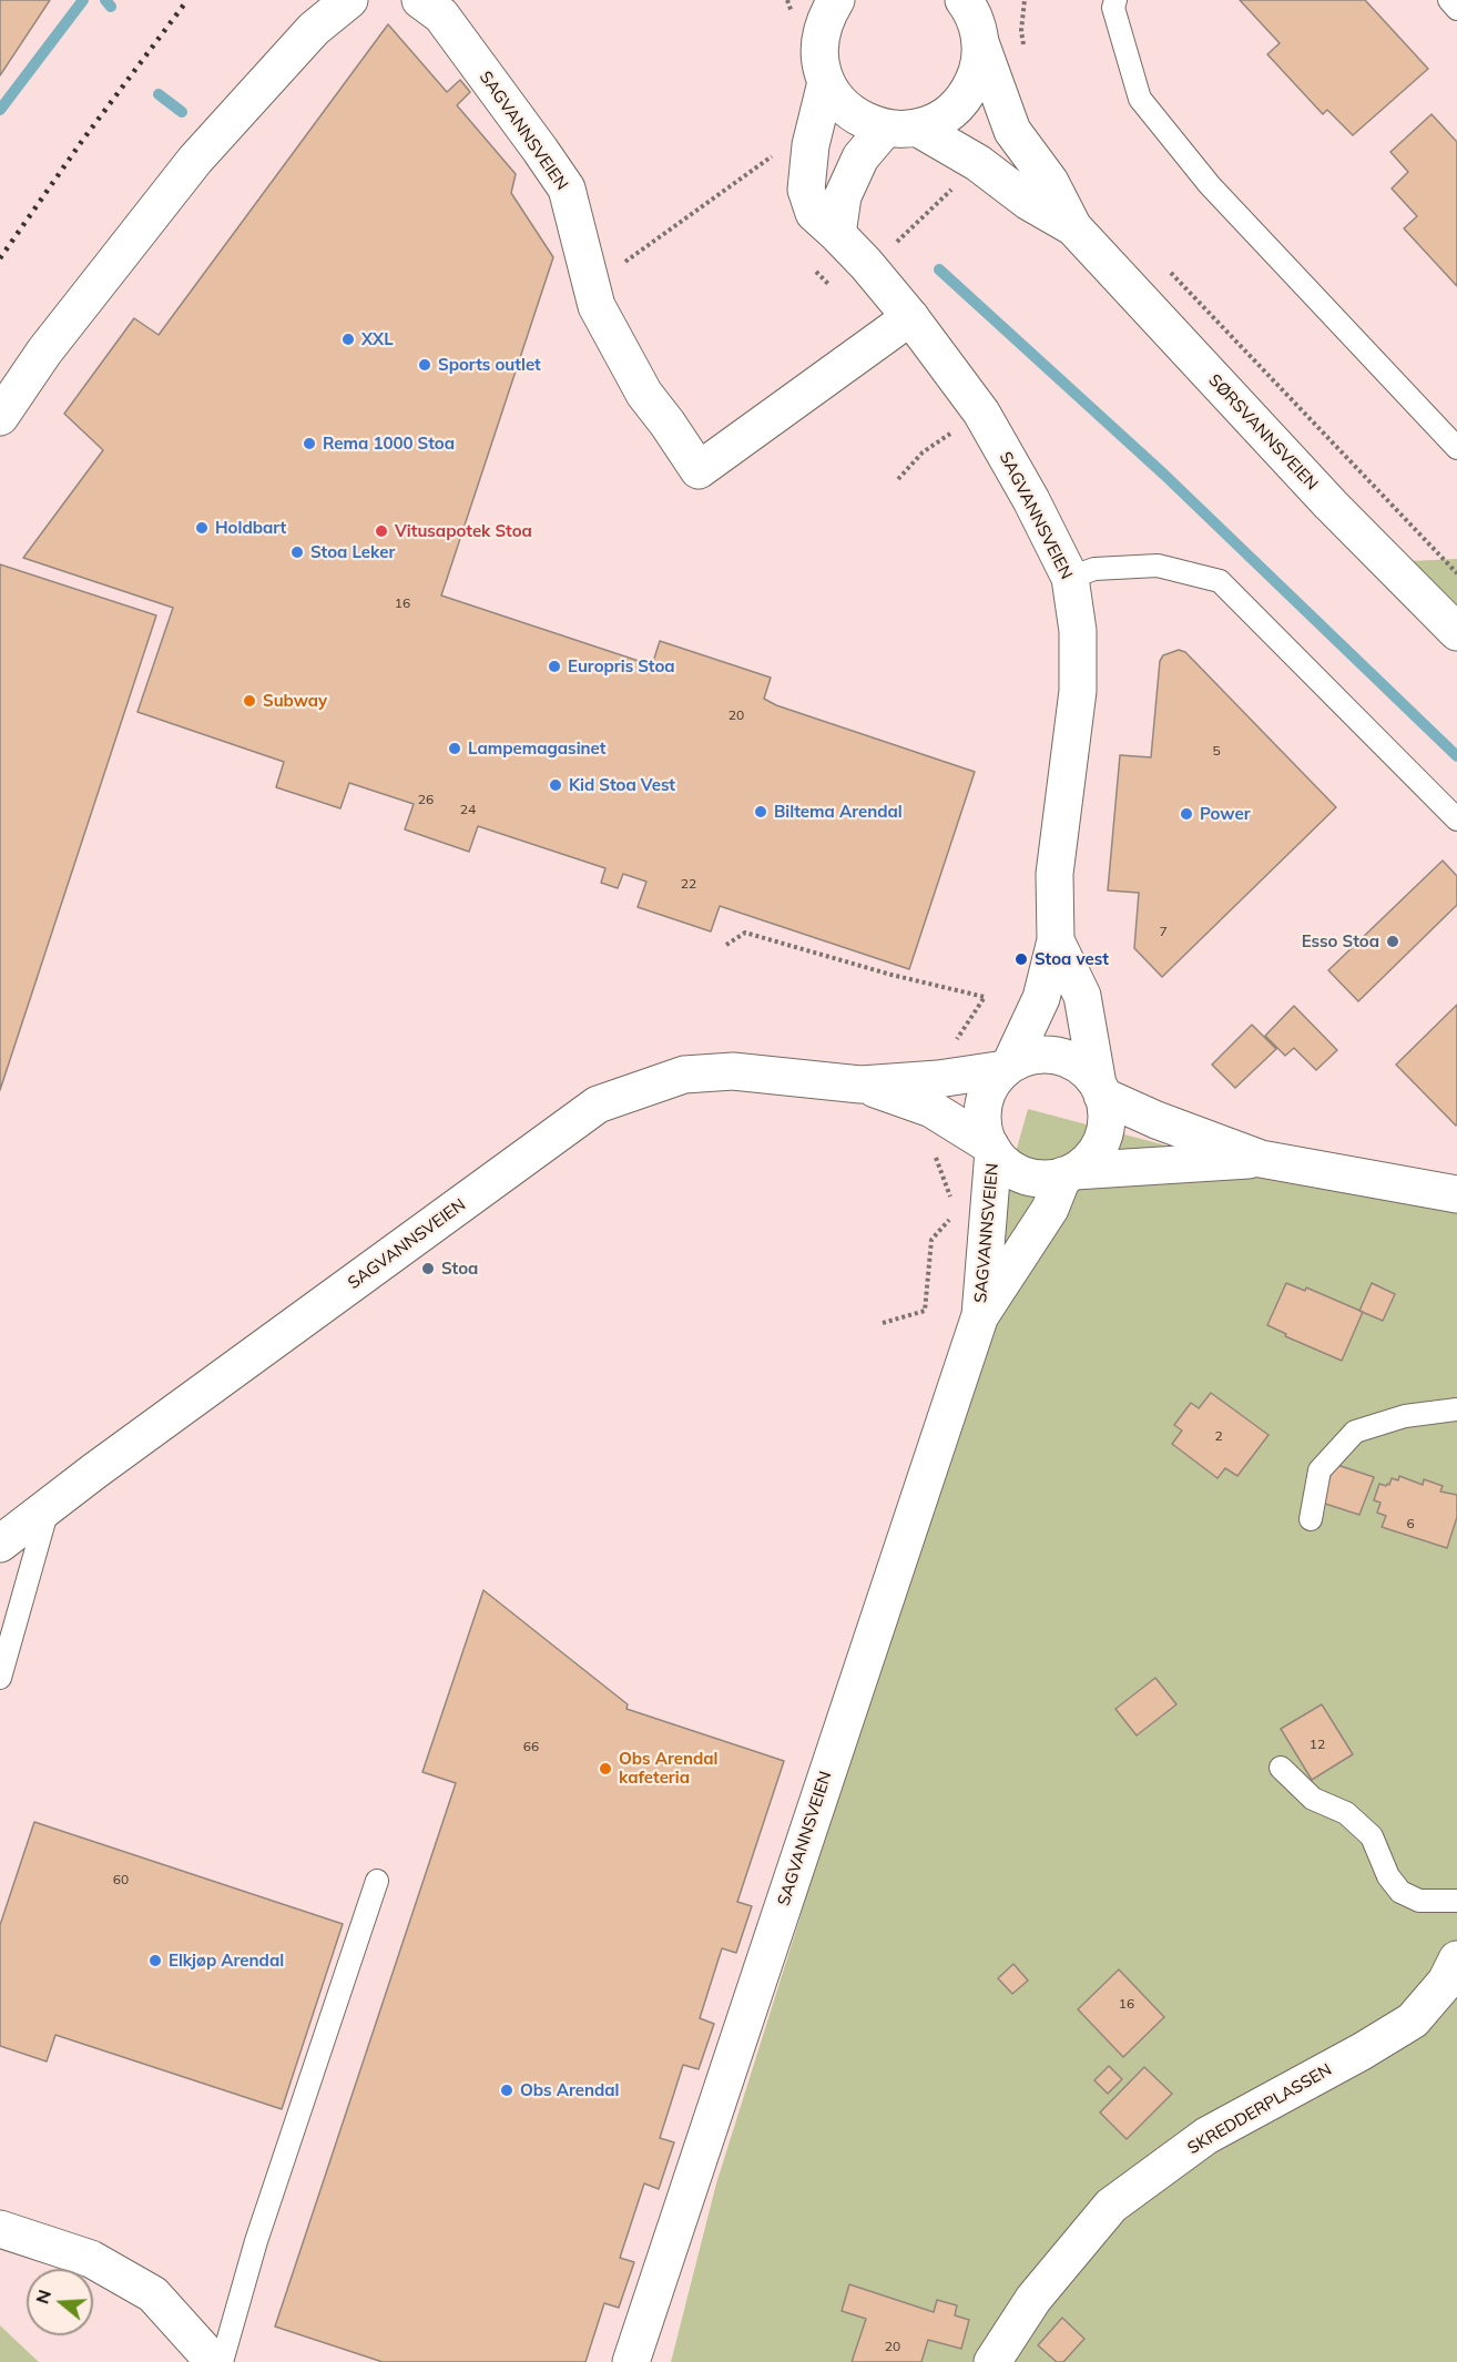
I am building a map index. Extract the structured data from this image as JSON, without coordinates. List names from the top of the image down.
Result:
{
  "streets": {
    "street": ["SAGVANNSVEIEN", "SØRSVANNSVEIEN", "SKREDDERPLASSEN"]
  },
  "crossings": [
    ["SAGVANNSVEIEN", "SØRSVANNSVEIEN"]
  ],
  "places": [
    "XXL",
    "Sports outlet",
    "Rema 1000 Stoa",
    "Holdbart",
    "Vitusapotek Stoa",
    "Stoa Leker",
    "Europris Stoa",
    "Subway",
    "Lampemagasinet",
    "Kid Stoa Vest",
    "Biltema Arendal",
    "Power",
    "Esso Stoa",
    "Stoa vest",
    "Stoa",
    "Obs Arendal kafeteria",
    "Elkjøp Arendal",
    "Obs Arendal"
  ],
  "house_numbers": [
    "16",
    "20",
    "5",
    "26",
    "24",
    "22",
    "7",
    "2",
    "6",
    "12",
    "66",
    "60",
    "16",
    "20"
  ],
  "north": "left"
}
